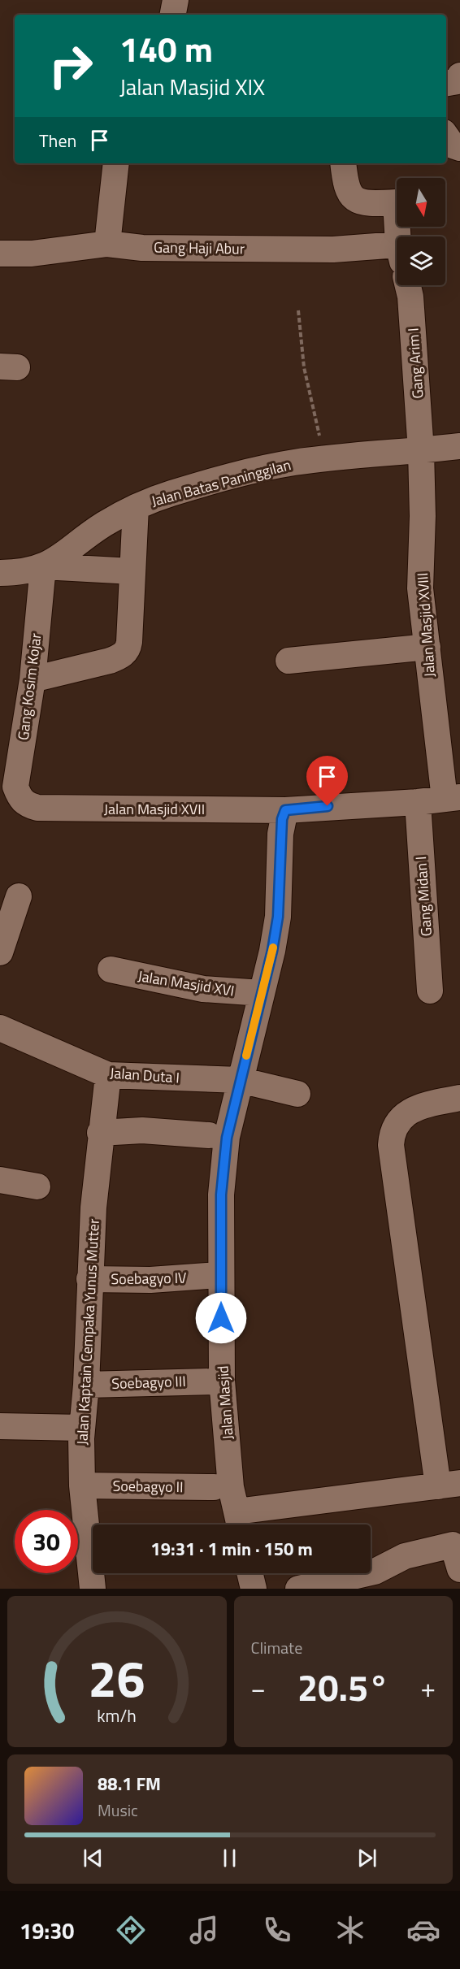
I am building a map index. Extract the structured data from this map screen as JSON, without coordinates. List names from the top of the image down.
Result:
{
  "streets": {
    "street": [
      "Gang Haji Abur",
      "Gang Arim I",
      "Jalan Batas Paninggilan",
      "Jalan Masjid XVIII",
      "Gang Kosim Kojar",
      "Jalan Masjid XVII",
      "Gang Midan I",
      "Jalan Masjid XVI",
      "Jalan Duta I",
      "Soebagyo IV",
      "Jalan Kaptain Cempaka Yunus Mutter",
      "Soebagyo III",
      "Jalan Masjid",
      "Soebagyo II"
    ]
  },
  "crossings": [
    ["Gang Arim I", "Jalan Batas Paninggilan"],
    ["Gang Arim I", "Jalan Masjid XVIII"],
    ["Jalan Batas Paninggilan", "Jalan Masjid XVIII"],
    ["Jalan Batas Paninggilan", "Gang Kosim Kojar"],
    ["Jalan Masjid XVIII", "Jalan Masjid XVII"],
    ["Gang Kosim Kojar", "Jalan Masjid XVII"],
    ["Jalan Masjid XVII", "Gang Midan I"],
    ["Jalan Masjid XVII", "Jalan Masjid"],
    ["Jalan Masjid XVI", "Jalan Masjid"],
    ["Jalan Duta I", "Jalan Kaptain Cempaka Yunus Mutter"],
    ["Jalan Duta I", "Jalan Masjid"],
    ["Soebagyo IV", "Jalan Kaptain Cempaka Yunus Mutter"],
    ["Jalan Kaptain Cempaka Yunus Mutter", "Soebagyo III"],
    ["Jalan Kaptain Cempaka Yunus Mutter", "Soebagyo II"]
  ],
  "north": "bottom",
  "page": {
    "turn": ["140 m", "Jalan Masjid XIX"],
    "then": "Then",
    "limit": "30",
    "trip": "19:31 · 1 min · 150 m",
    "tile": "Climate",
    "heat": ["−", "20.5°", "+"],
    "song": ["88.1 FM", "Music"],
    "tabs": "19:30",
    "gauge": ["26", "km/h"]
  }
}
